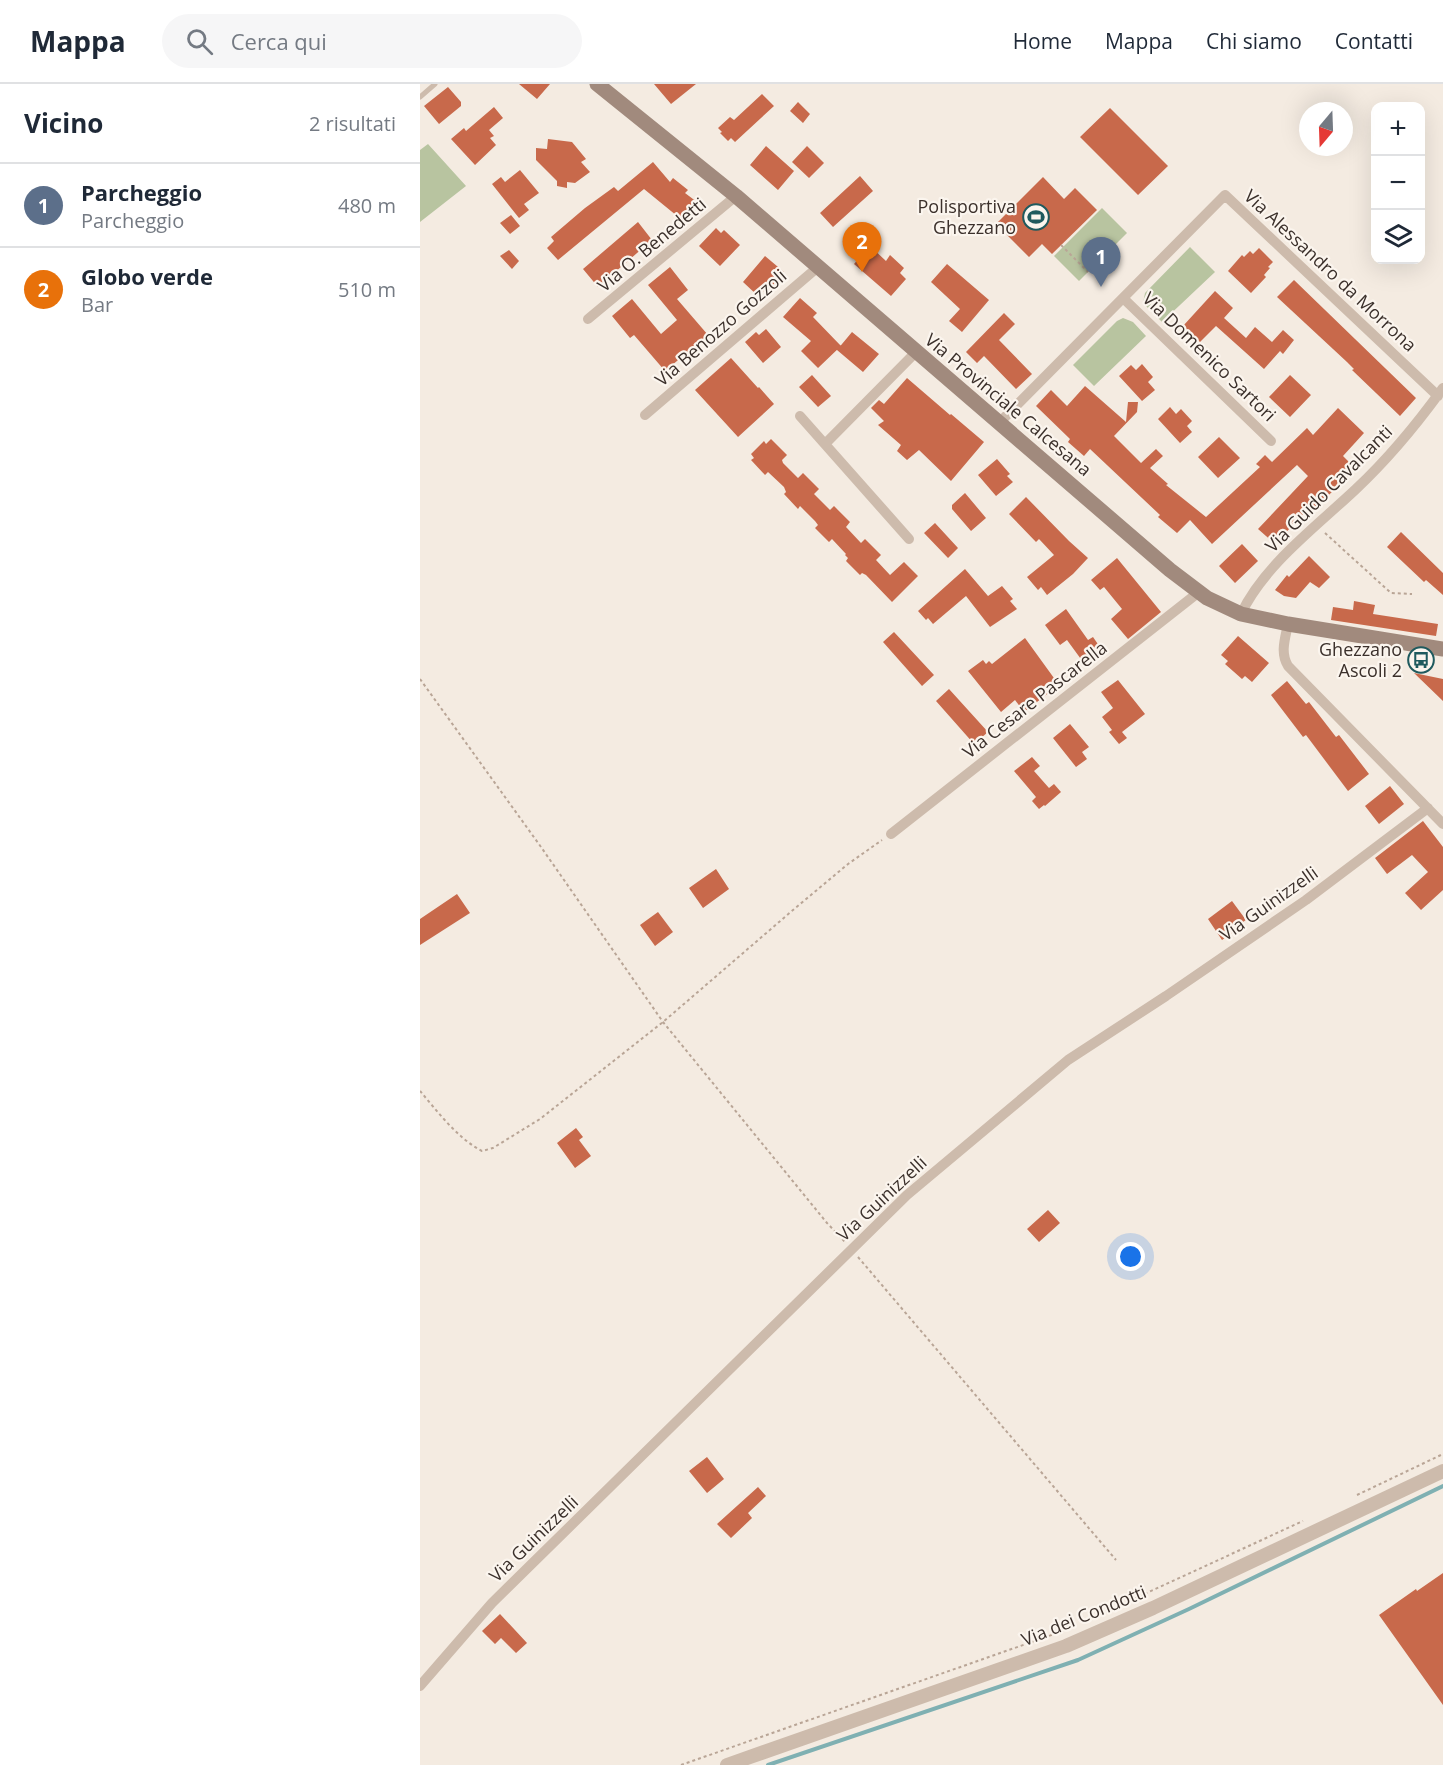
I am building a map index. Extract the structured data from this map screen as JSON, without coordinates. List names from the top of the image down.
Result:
{
  "streets": {
    "main road": ["Via Provinciale Calcesana"],
    "street": [
      "Via O. Benedetti",
      "Via Alessandro da Morrona",
      "Via Benozzo Gozzoli",
      "Via Domenico Sartori",
      "Via Guido Cavalcanti",
      "Via Cesare Pascarella",
      "Via Guinizzelli",
      "Via dei Condotti"
    ]
  },
  "crossings": [
    ["Via O. Benedetti", "Via Provinciale Calcesana"],
    ["Via Alessandro da Morrona", "Via Domenico Sartori"],
    ["Via Alessandro da Morrona", "Via Guido Cavalcanti"],
    ["Via Benozzo Gozzoli", "Via Provinciale Calcesana"],
    ["Via Domenico Sartori", "Via Provinciale Calcesana"],
    ["Via Provinciale Calcesana", "Via Guido Cavalcanti"],
    ["Via Provinciale Calcesana", "Via Cesare Pascarella"]
  ],
  "places": {
    "sports": ["Polisportiva Ghezzano"],
    "bus stop": ["Ghezzano Ascoli 2"]
  },
  "north": "bottom",
  "page": {
    "header": "Mappa",
    "search": "Cerca qui",
    "nav": [
      "Home",
      "Mappa",
      "Chi siamo",
      "Contatti"
    ],
    "heading": ["Vicino", "2 risultati"],
    "map_buttons": ["+", "−"],
    "list": [
      {
        "mark": "1",
        "name": "Parcheggio",
        "note": "Parcheggio",
        "value": "480 m"
      },
      {
        "mark": "2",
        "name": "Globo verde",
        "note": "Bar",
        "value": "510 m"
      }
    ],
    "pins": ["2", "1"]
  }
}
